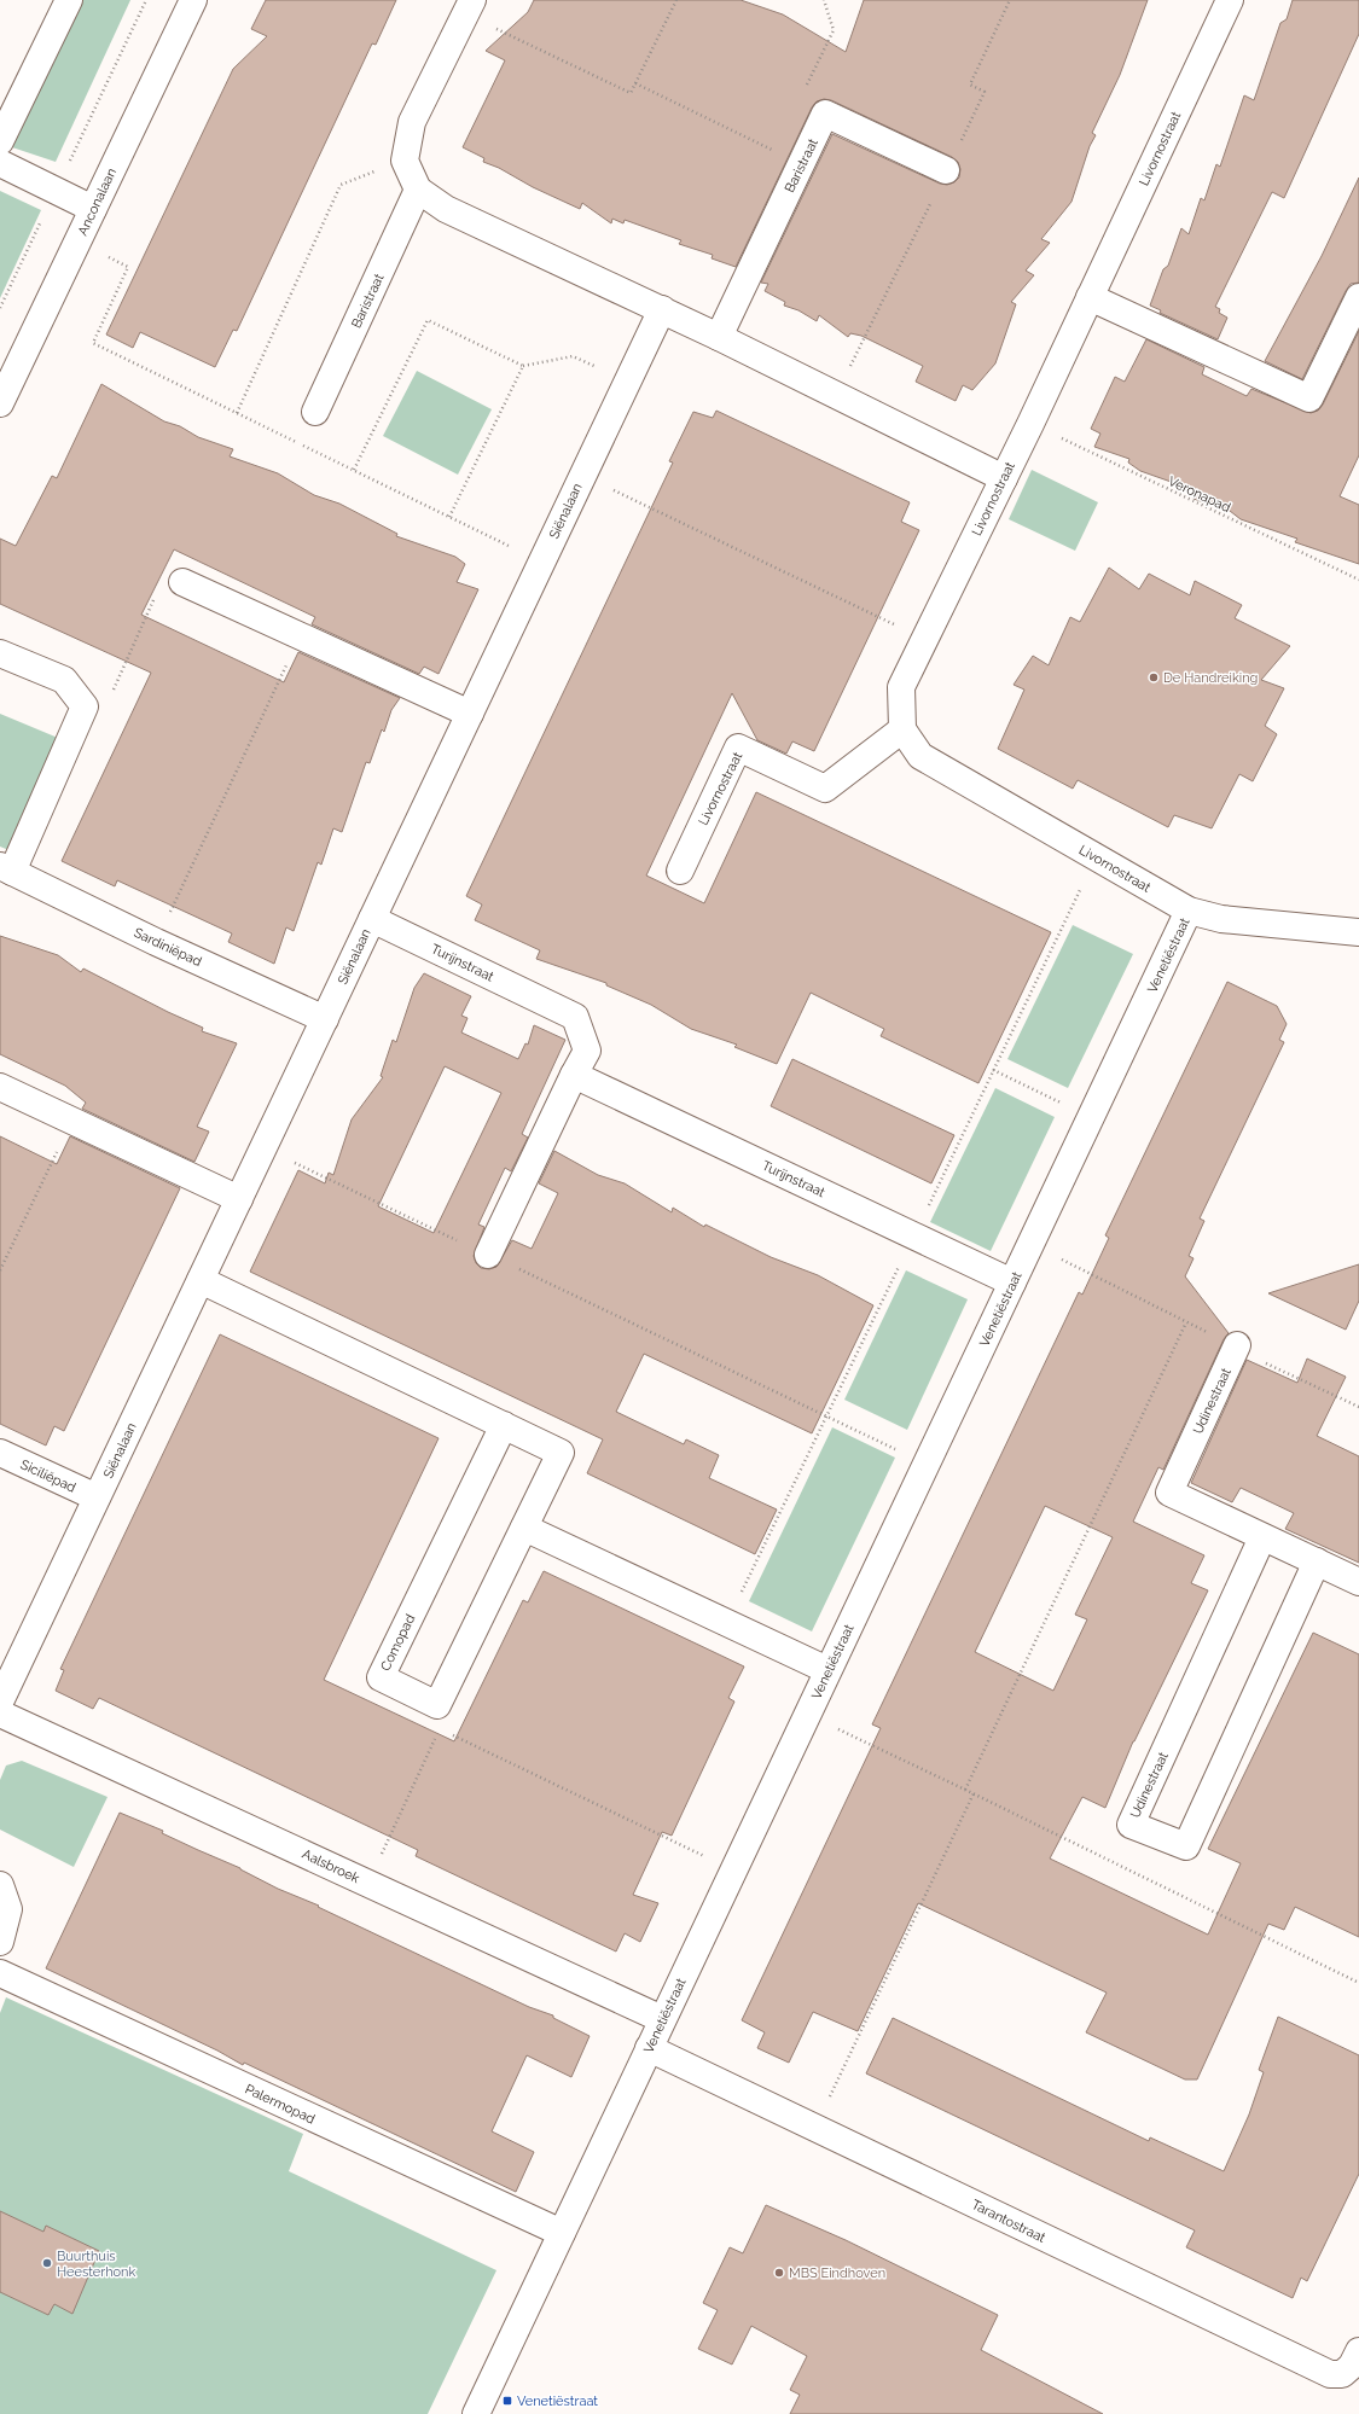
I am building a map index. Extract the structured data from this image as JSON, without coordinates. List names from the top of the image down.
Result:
{
  "streets": {
    "street": [
      "Livornostraat",
      "Baristraat",
      "Anconalaan",
      "Siënalaan",
      "Sardiniëpad",
      "Venetiëstraat",
      "Turijnstraat",
      "Udinestraat",
      "Siciliëpad",
      "Comopad",
      "Aalsbroek",
      "Palermopad",
      "Tarantostraat"
    ],
    "path": ["Veronapad"]
  },
  "crossings": [
    ["Livornostraat", "Veronapad"],
    ["Livornostraat", "Venetiëstraat"],
    ["Siënalaan", "Sardiniëpad"],
    ["Siënalaan", "Turijnstraat"],
    ["Siënalaan", "Siciliëpad"],
    ["Venetiëstraat", "Turijnstraat"],
    ["Venetiëstraat", "Aalsbroek"],
    ["Venetiëstraat", "Palermopad"],
    ["Venetiëstraat", "Tarantostraat"]
  ],
  "places": {
    "other": ["De Handreiking", "Buurthuis Heesterhonk", "MBS Eindhoven"],
    "transit": ["Venetiëstraat"]
  }
}
